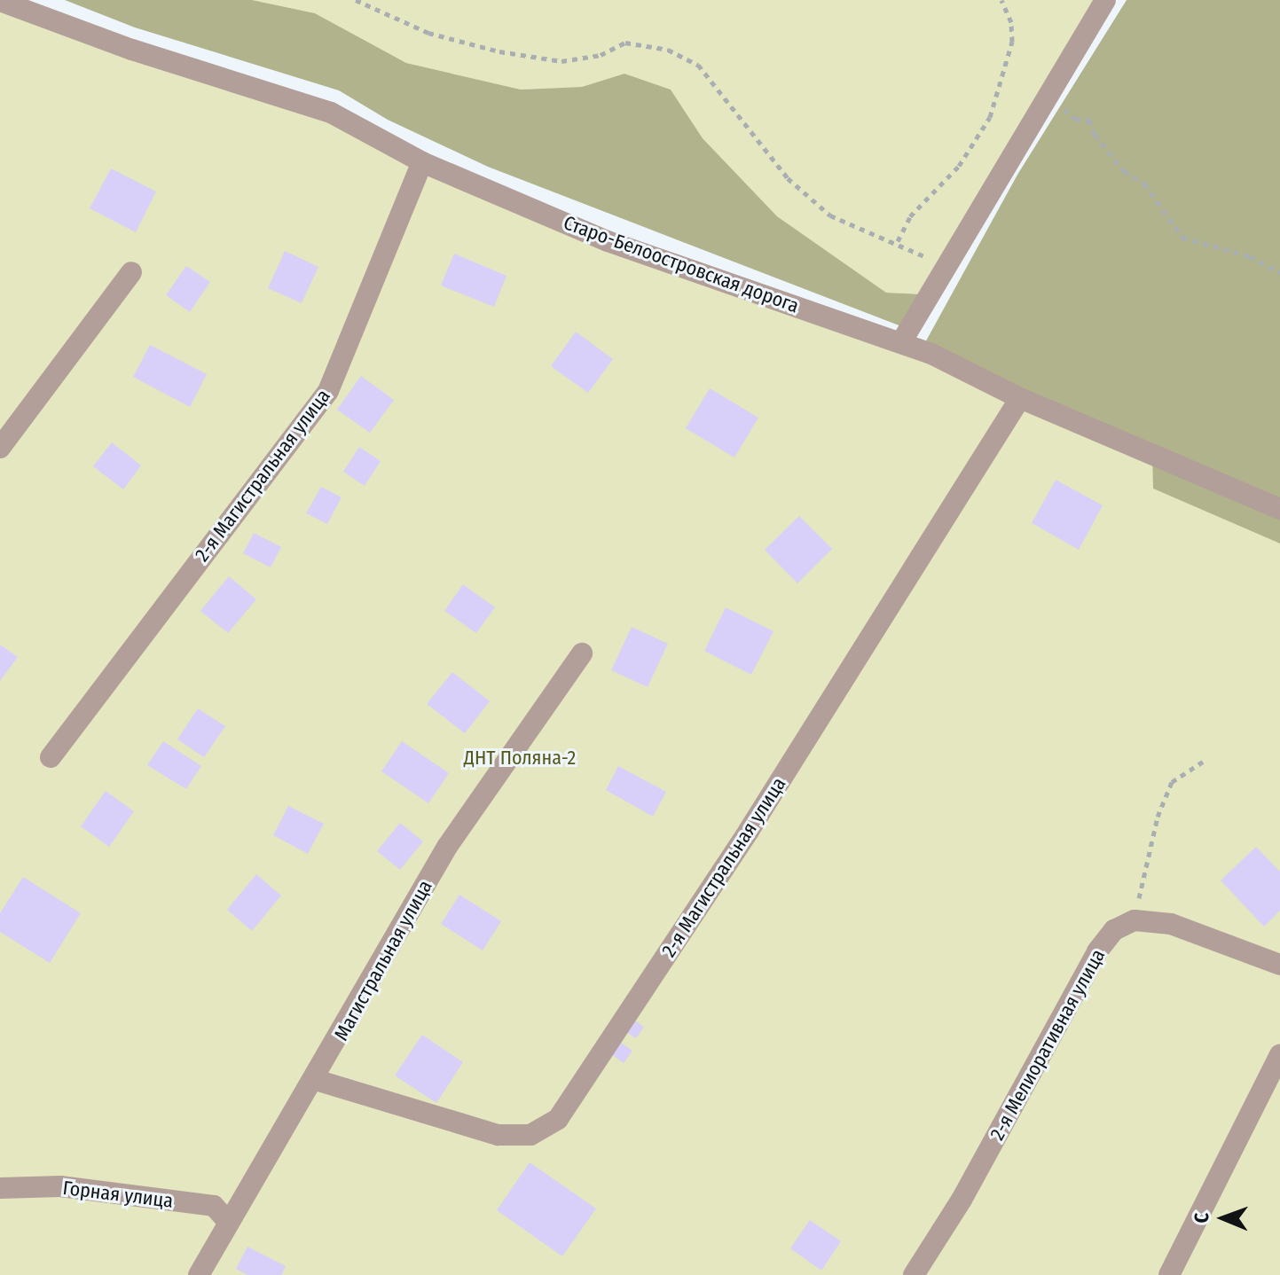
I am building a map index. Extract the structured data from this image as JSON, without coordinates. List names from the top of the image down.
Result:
{
  "streets": {
    "street": [
      "Старо-Белоостровская дорога",
      "2-я Магистральная улица",
      "Магистральная улица",
      "2-я Мелиоративная улица",
      "Горная улица"
    ]
  },
  "crossings": [
    ["Старо-Белоостровская дорога", "2-я Магистральная улица"],
    ["2-я Магистральная улица", "Магистральная улица"],
    ["Магистральная улица", "Горная улица"]
  ],
  "parks": ["ДНТ Поляна-2"],
  "north": "left"
}
